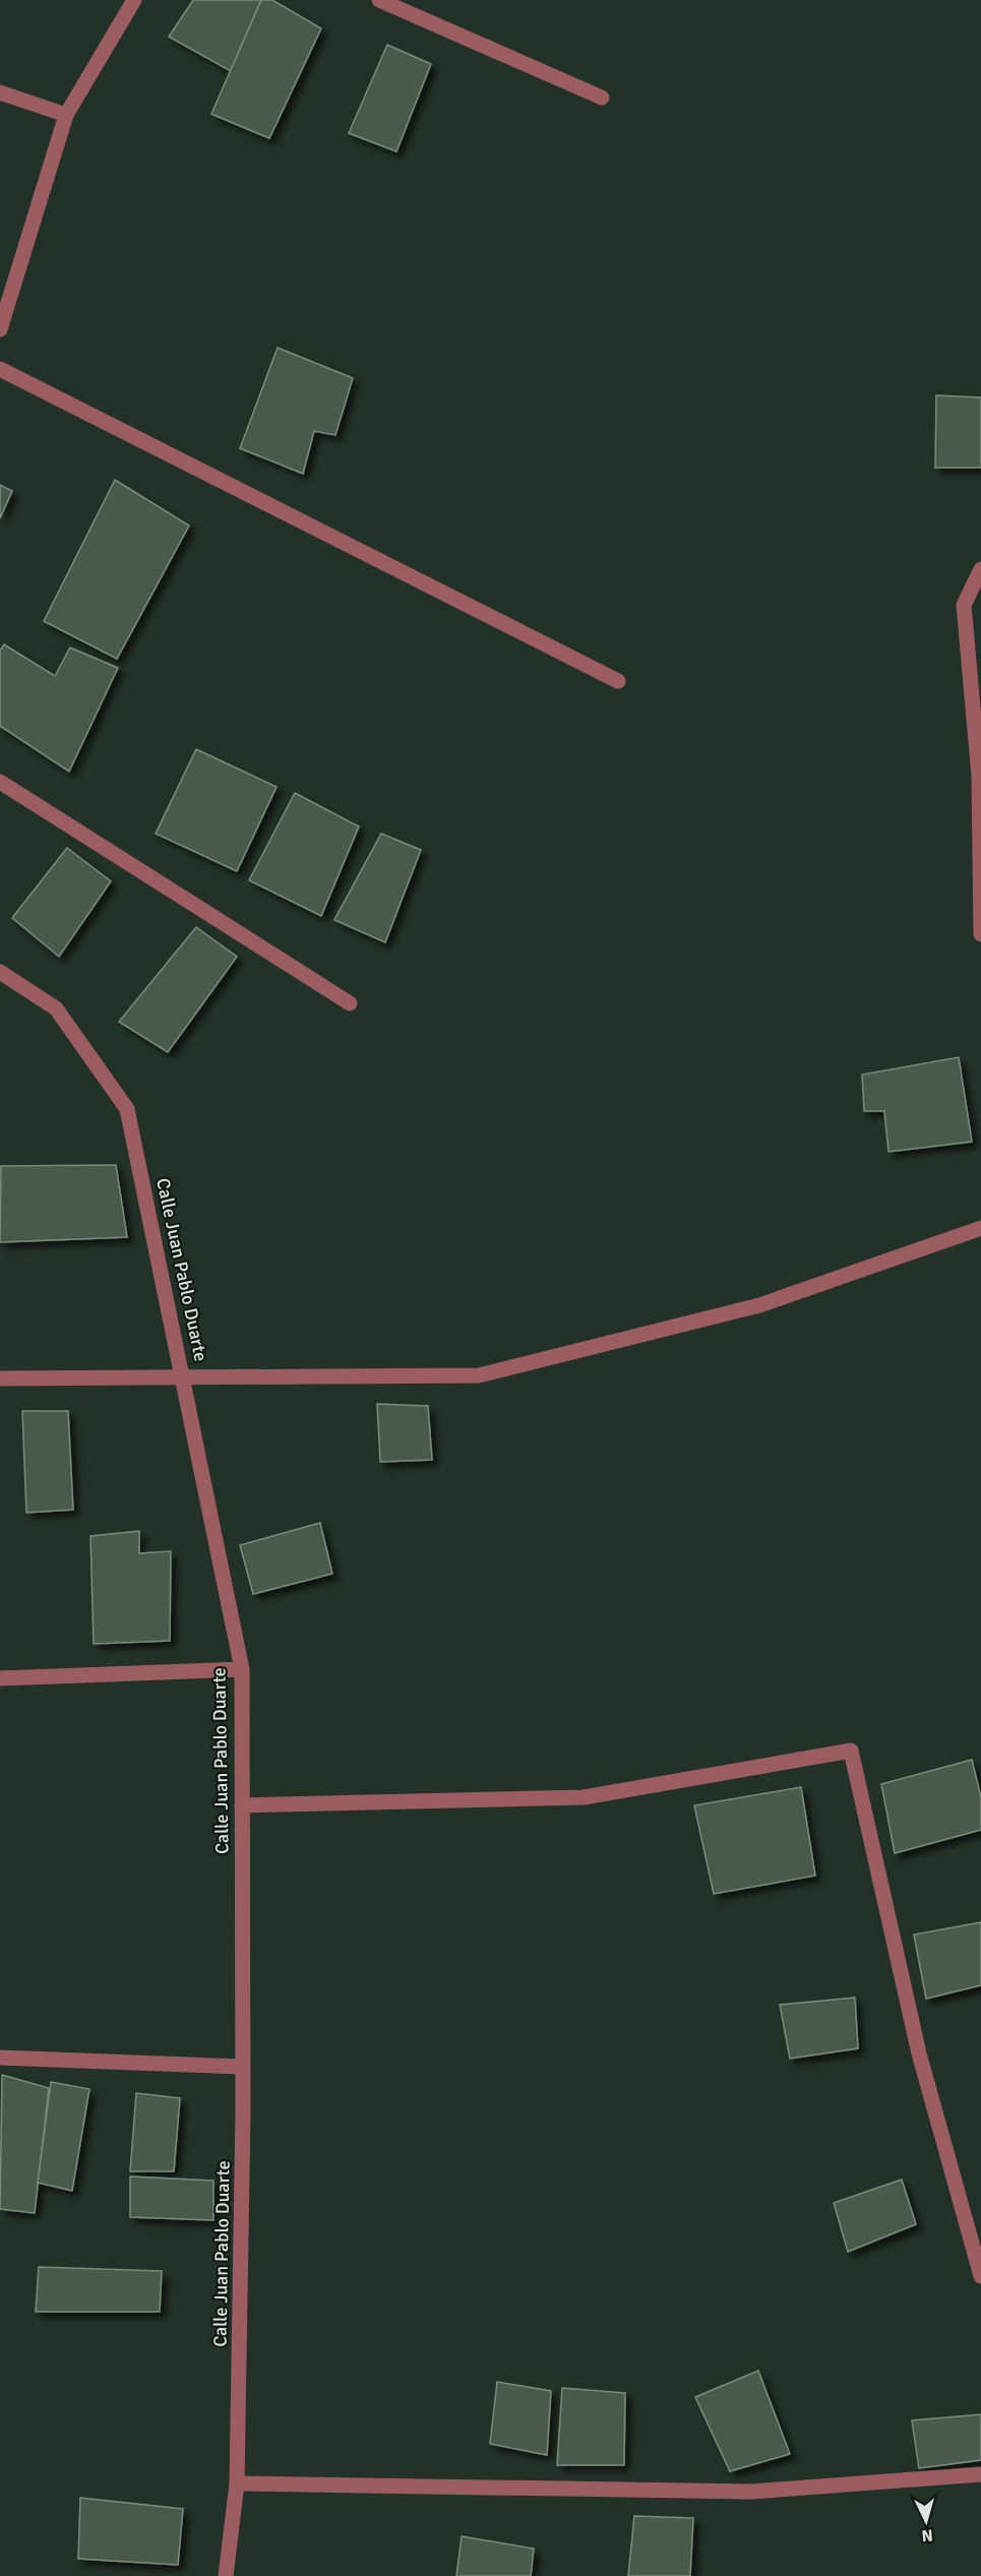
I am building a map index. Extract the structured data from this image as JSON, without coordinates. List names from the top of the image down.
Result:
{
  "streets": {
    "street": ["Calle Juan Pablo Duarte"]
  },
  "north": "bottom"
}
